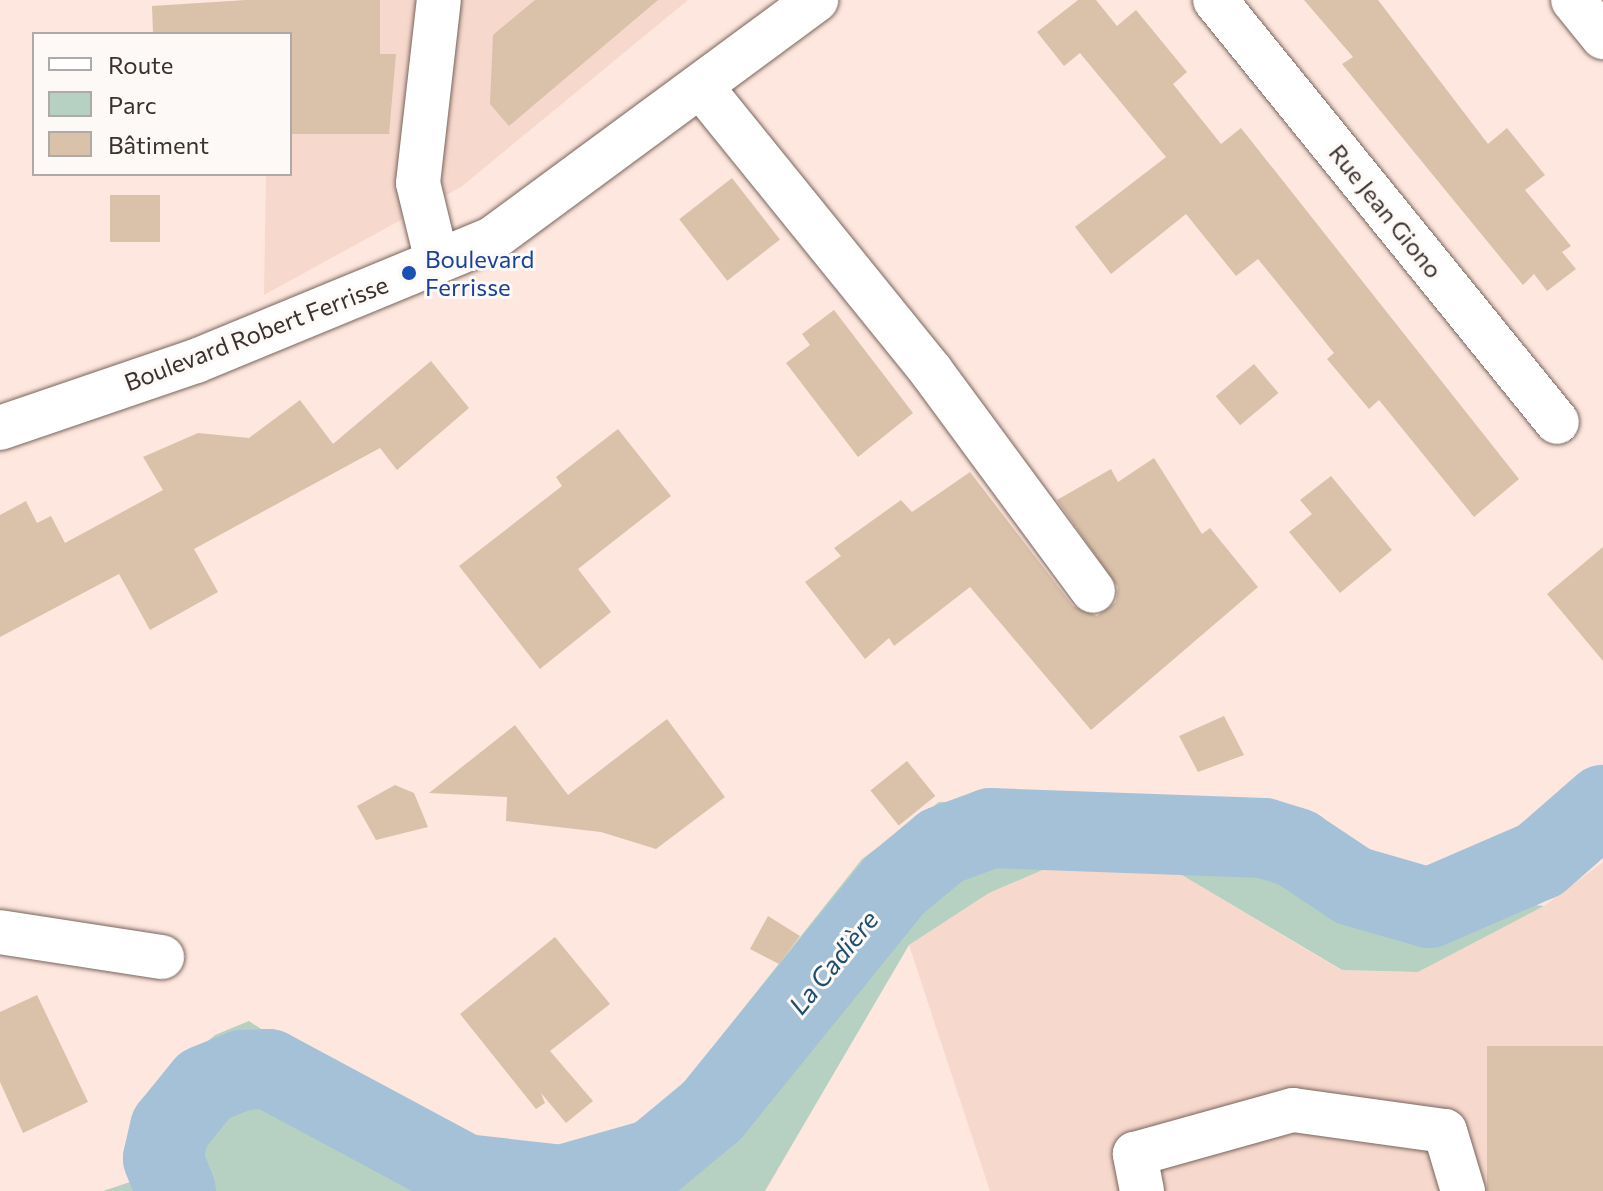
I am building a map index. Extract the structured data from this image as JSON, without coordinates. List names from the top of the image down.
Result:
{
  "streets": {
    "street": ["Rue Jean Giono", "Boulevard Robert Ferrisse"]
  },
  "water": ["La Cadière"],
  "places": ["Boulevard Ferrisse"],
  "legend": ["Route", "Parc", "Bâtiment"]
}
